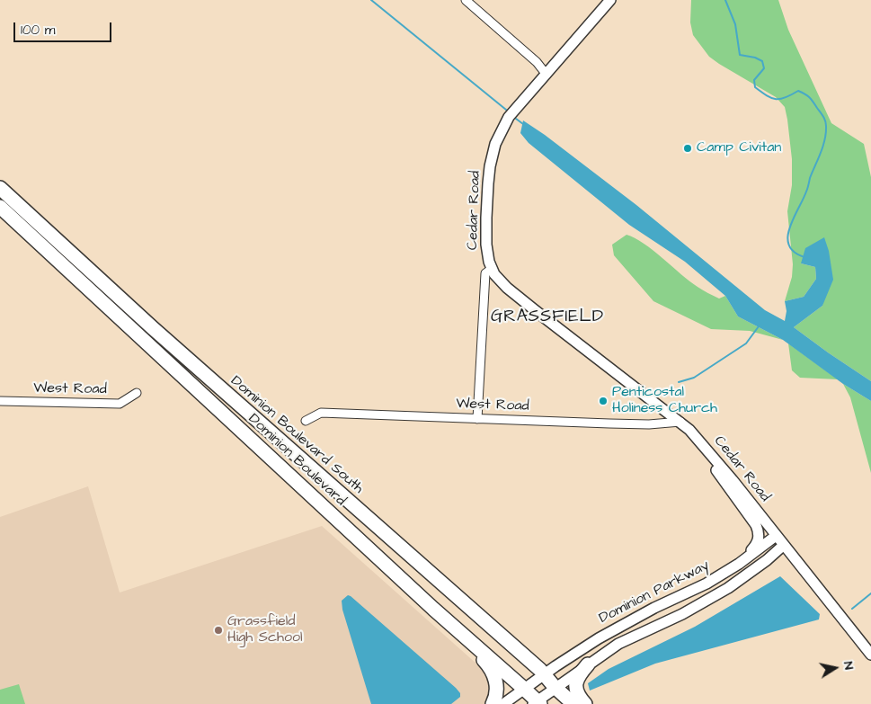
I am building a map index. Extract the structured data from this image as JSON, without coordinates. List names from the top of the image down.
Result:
{
  "streets": {
    "highway": ["Dominion Boulevard South", "Dominion Boulevard"],
    "street": ["Cedar Road", "West Road", "Dominion Parkway"]
  },
  "crossings": [
    ["Cedar Road", "West Road"],
    ["Cedar Road", "Dominion Parkway"],
    ["Dominion Boulevard South", "Dominion Parkway"]
  ],
  "districts": ["GRASSFIELD"],
  "places": ["Camp Civitan", "Penticostal Holiness Church", "Grassfield High School"],
  "scale_bar": "100 m",
  "north": "right"
}
